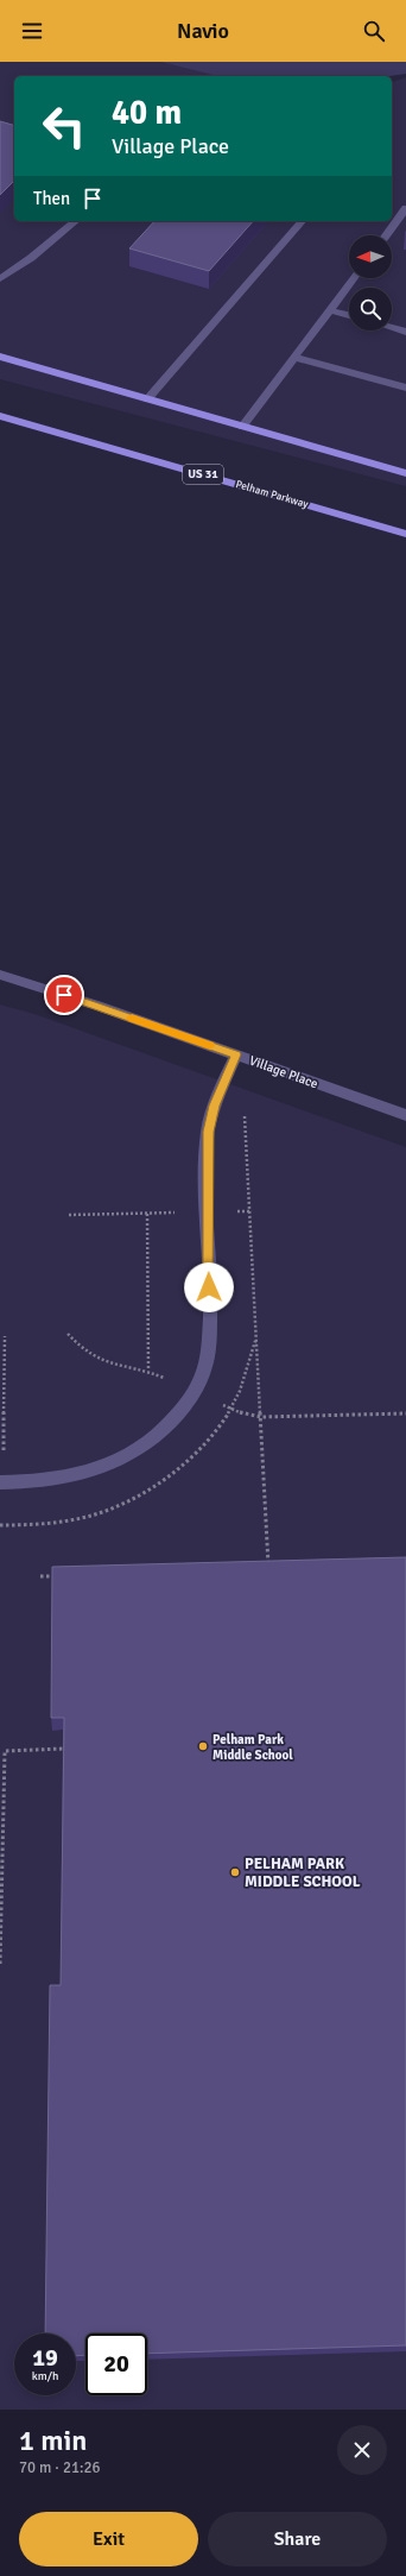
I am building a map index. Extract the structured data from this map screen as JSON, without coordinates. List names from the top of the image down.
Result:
{
  "streets": {
    "main road": ["US 31", "Pelham Parkway"],
    "street": ["Village Place"]
  },
  "places": ["Pelham Park Middle School", "PELHAM PARK MIDDLE SCHOOL"],
  "north": "left",
  "page": {
    "header": "Navio",
    "turn": ["40 m", "Village Place"],
    "then": "Then",
    "speed": "19 km/h",
    "limit": "20",
    "heading": ["1 min", "70 m · 21:26"],
    "buttons": ["Exit", "Share"]
  }
}
